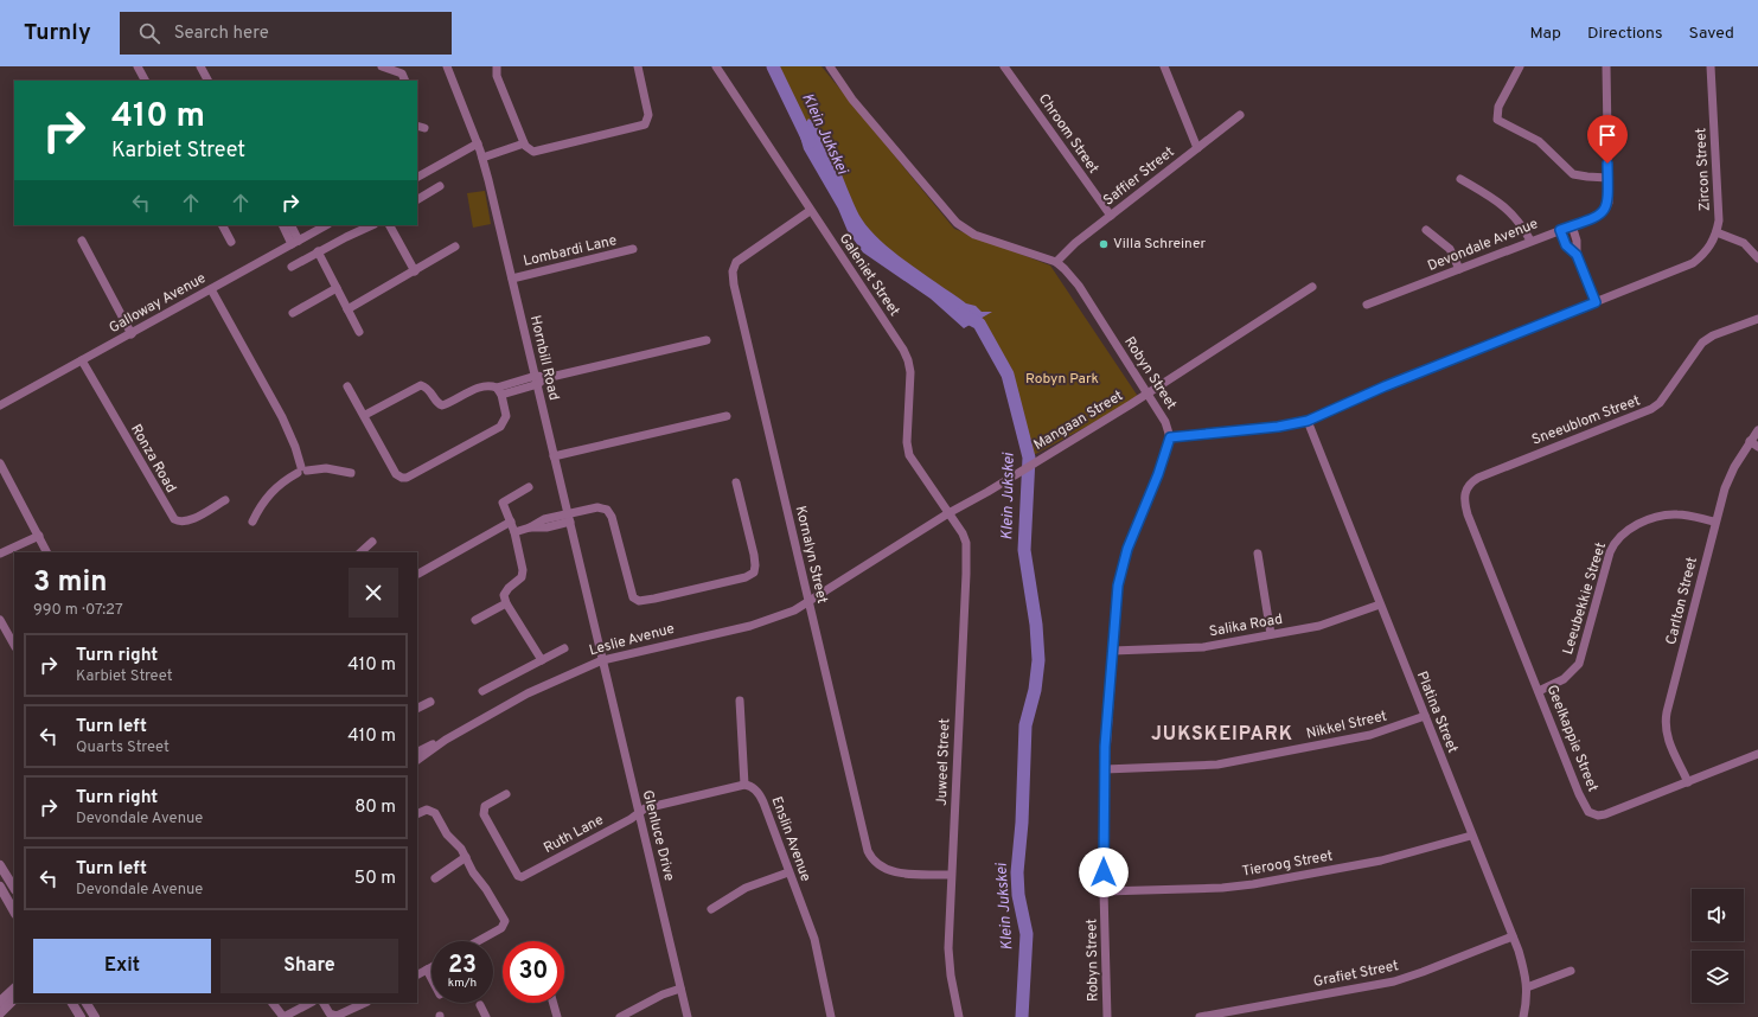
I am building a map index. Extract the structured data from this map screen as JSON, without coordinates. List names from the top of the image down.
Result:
{
  "streets": {
    "street": [
      "Chroom Street",
      "Zircon Street",
      "Saffier Street",
      "Devondale Avenue",
      "Lombardi Lane",
      "Galeniet Street",
      "Galloway Avenue",
      "Hornbill Road",
      "Robyn Street",
      "Mangaan Street",
      "Sneeublom Street",
      "Ronza Road",
      "Kornalyn Street",
      "Leeubekkie Street",
      "Carlton Street",
      "Salika Road",
      "Leslie Avenue",
      "Platina Street",
      "Nikkel Street",
      "Geelkappie Street",
      "Juweel Street",
      "Ruth Lane",
      "Glenluce Drive",
      "Enslin Avenue",
      "Tieroog Street",
      "Grafiet Street"
    ]
  },
  "crossings": [
    ["Chroom Street", "Saffier Street"],
    ["Saffier Street", "Robyn Street"],
    ["Lombardi Lane", "Hornbill Road"],
    ["Galeniet Street", "Mangaan Street"],
    ["Galeniet Street", "Kornalyn Street"],
    ["Galeniet Street", "Juweel Street"],
    ["Galloway Avenue", "Ronza Road"],
    ["Hornbill Road", "Leslie Avenue"],
    ["Hornbill Road", "Glenluce Drive"],
    ["Robyn Street", "Mangaan Street"],
    ["Robyn Street", "Salika Road"],
    ["Robyn Street", "Nikkel Street"],
    ["Robyn Street", "Tieroog Street"],
    ["Mangaan Street", "Kornalyn Street"],
    ["Mangaan Street", "Leslie Avenue"],
    ["Mangaan Street", "Juweel Street"],
    ["Sneeublom Street", "Geelkappie Street"],
    ["Kornalyn Street", "Leslie Avenue"],
    ["Kornalyn Street", "Juweel Street"],
    ["Leeubekkie Street", "Carlton Street"],
    ["Leeubekkie Street", "Geelkappie Street"],
    ["Carlton Street", "Geelkappie Street"],
    ["Salika Road", "Platina Street"],
    ["Leslie Avenue", "Glenluce Drive"],
    ["Platina Street", "Nikkel Street"],
    ["Platina Street", "Tieroog Street"],
    ["Platina Street", "Grafiet Street"],
    ["Ruth Lane", "Glenluce Drive"]
  ],
  "districts": ["JUKSKEIPARK"],
  "water": ["Klein Jukskei"],
  "parks": ["Robyn Park"],
  "places": ["Villa Schreiner"],
  "page": {
    "header": "Turnly",
    "search": "Search here",
    "nav": ["Map", "Directions", "Saved"],
    "turn": ["410 m", "Karbiet Street"],
    "heading": ["3 min", "990 m · 07:27"],
    "list": [
      {
        "name": "Turn right",
        "note": "Karbiet Street",
        "value": "410 m"
      },
      {
        "name": "Turn left",
        "note": "Quarts Street",
        "value": "410 m"
      },
      {
        "name": "Turn right",
        "note": "Devondale Avenue",
        "value": "80 m"
      },
      {
        "name": "Turn left",
        "note": "Devondale Avenue",
        "value": "50 m"
      }
    ],
    "buttons": ["Exit", "Share"],
    "speed": "23 km/h",
    "limit": "30"
  }
}
